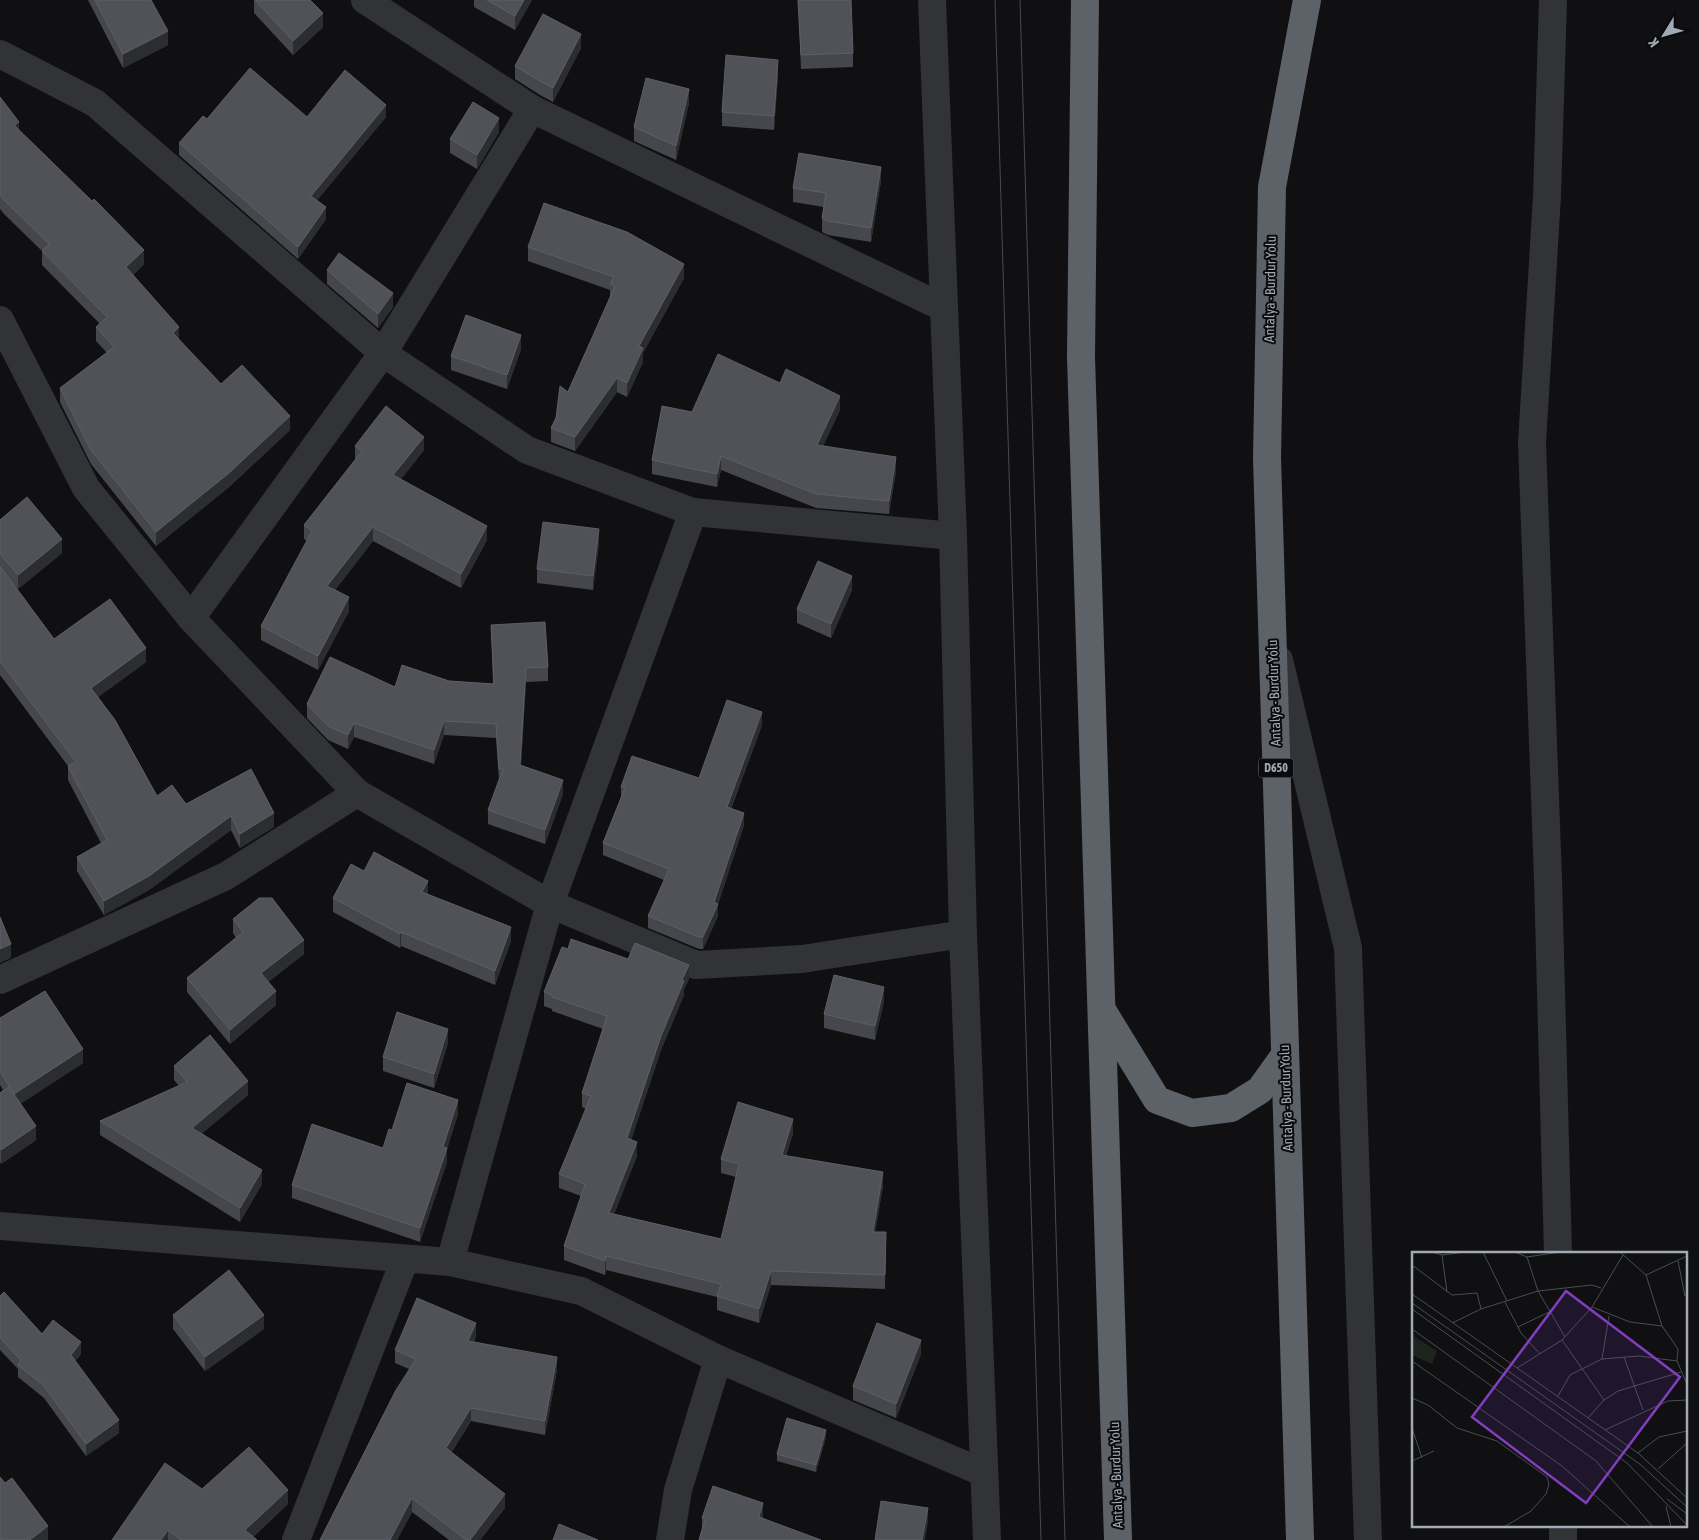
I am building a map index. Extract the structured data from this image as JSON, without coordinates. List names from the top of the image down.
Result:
{
  "streets": {
    "highway": ["Antalya - Burdur Yolu", "D650"]
  },
  "north": "bottom left"
}
